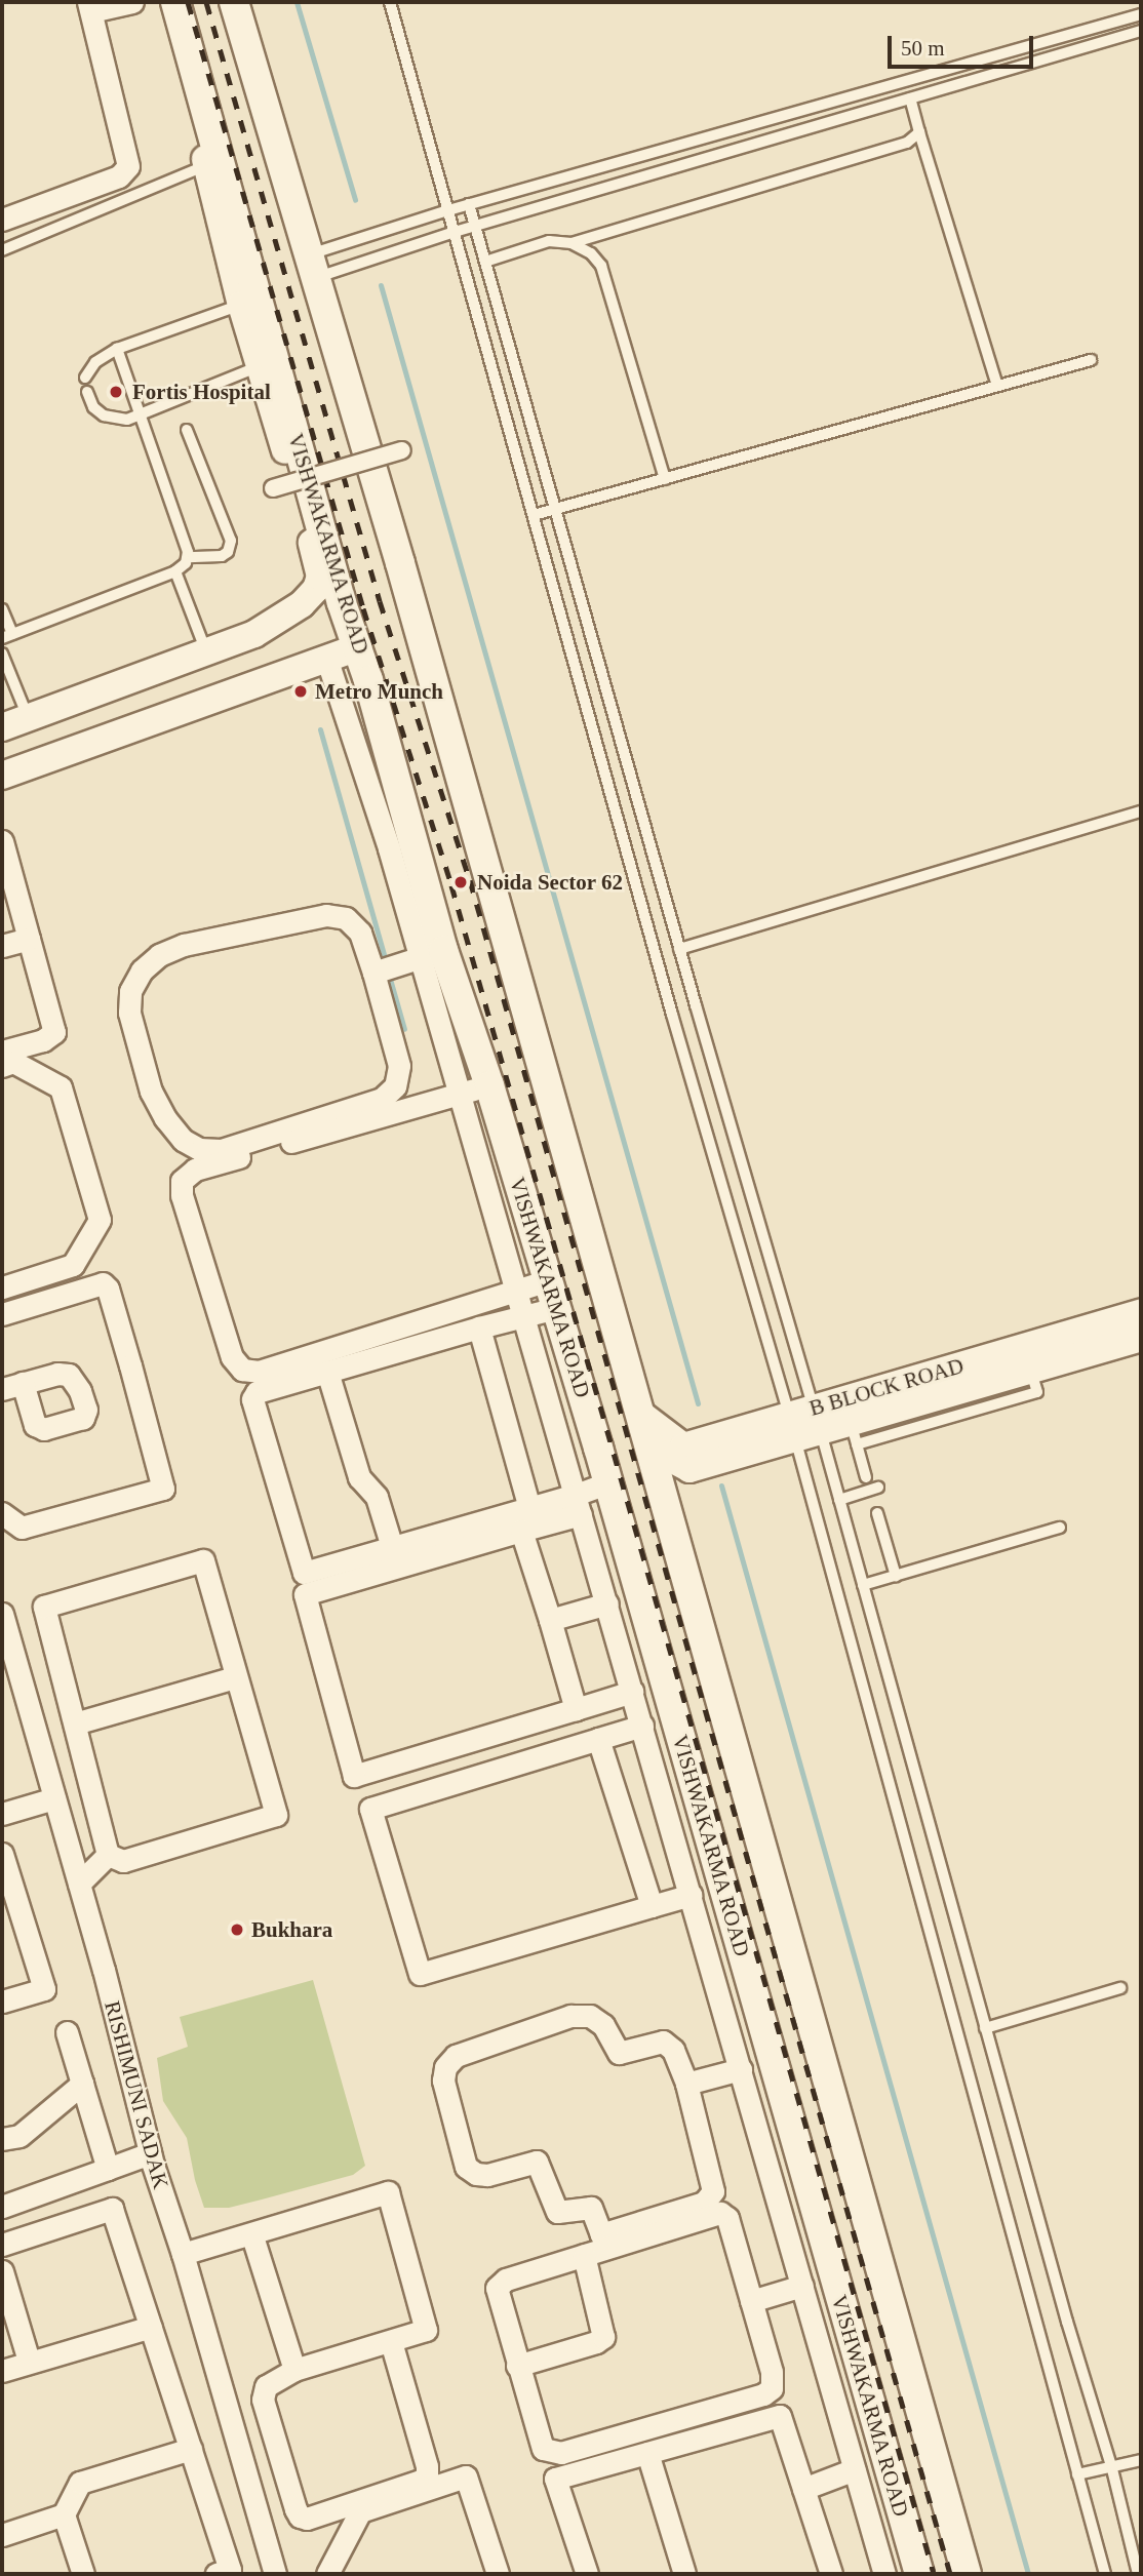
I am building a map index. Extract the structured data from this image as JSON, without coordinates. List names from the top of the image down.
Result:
{
  "streets": {
    "main road": ["VISHWAKARMA ROAD"],
    "street": ["B BLOCK ROAD", "RISHIMUNI SADAK"]
  },
  "places": [
    "Fortis Hospital",
    "Metro Munch",
    "Noida Sector 62",
    "Bukhara"
  ],
  "scale_bar": "50 m"
}
